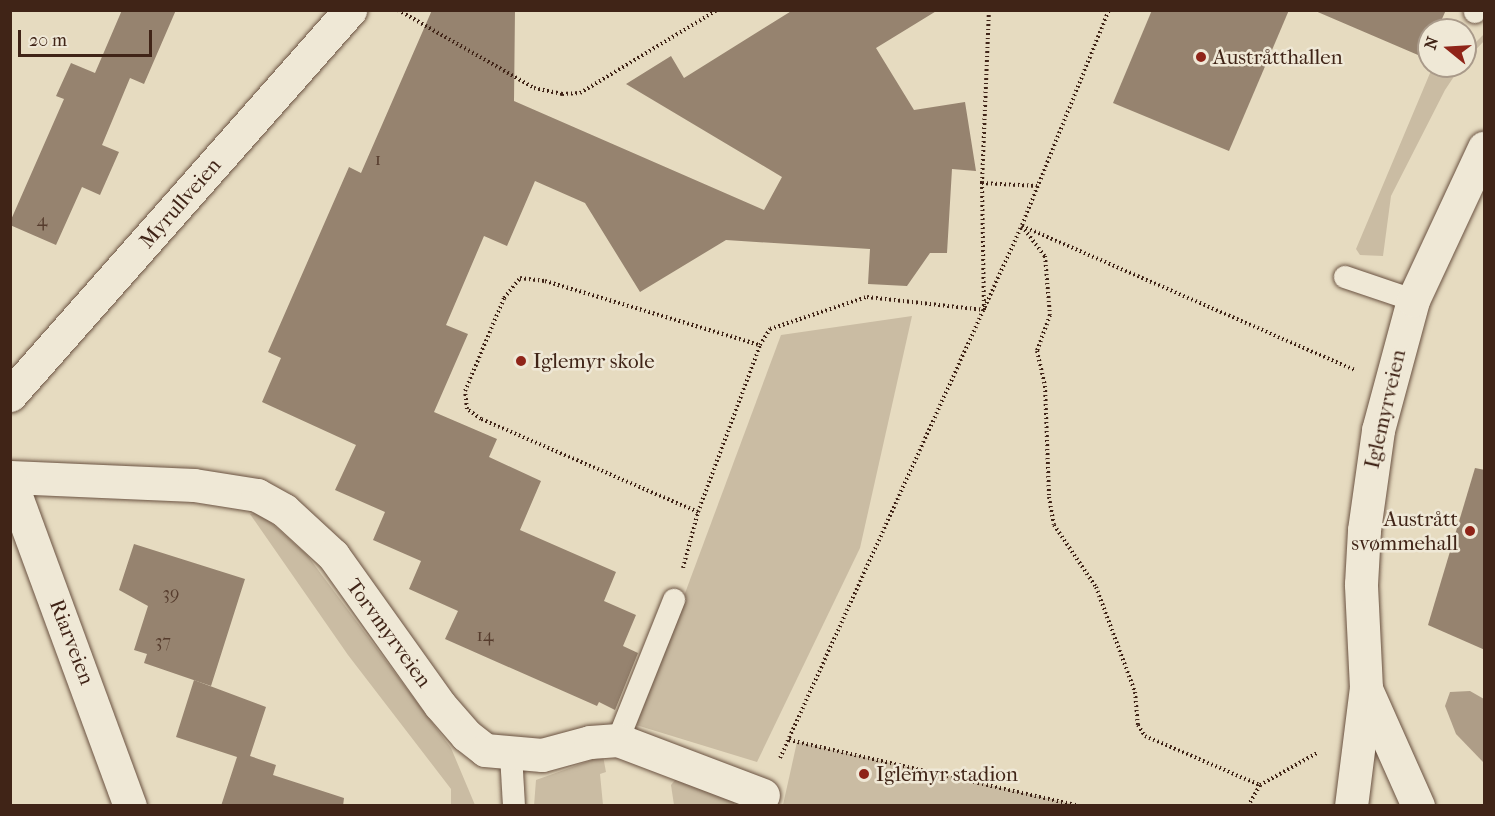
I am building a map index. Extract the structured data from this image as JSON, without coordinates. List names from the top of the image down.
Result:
{
  "streets": {
    "street": [
      "Myrullveien",
      "Iglemyrveien",
      "Torvmyrveien",
      "Riarveien"
    ]
  },
  "crossings": [
    ["Torvmyrveien", "Riarveien"]
  ],
  "places": [
    "Austråtthallen",
    "Iglemyr skole",
    "Austrått svømmehall",
    "Iglemyr stadion"
  ],
  "house_numbers": [
    "1",
    "4",
    "39",
    "14",
    "37"
  ],
  "scale_bar": "20 m",
  "north": "left"
}
